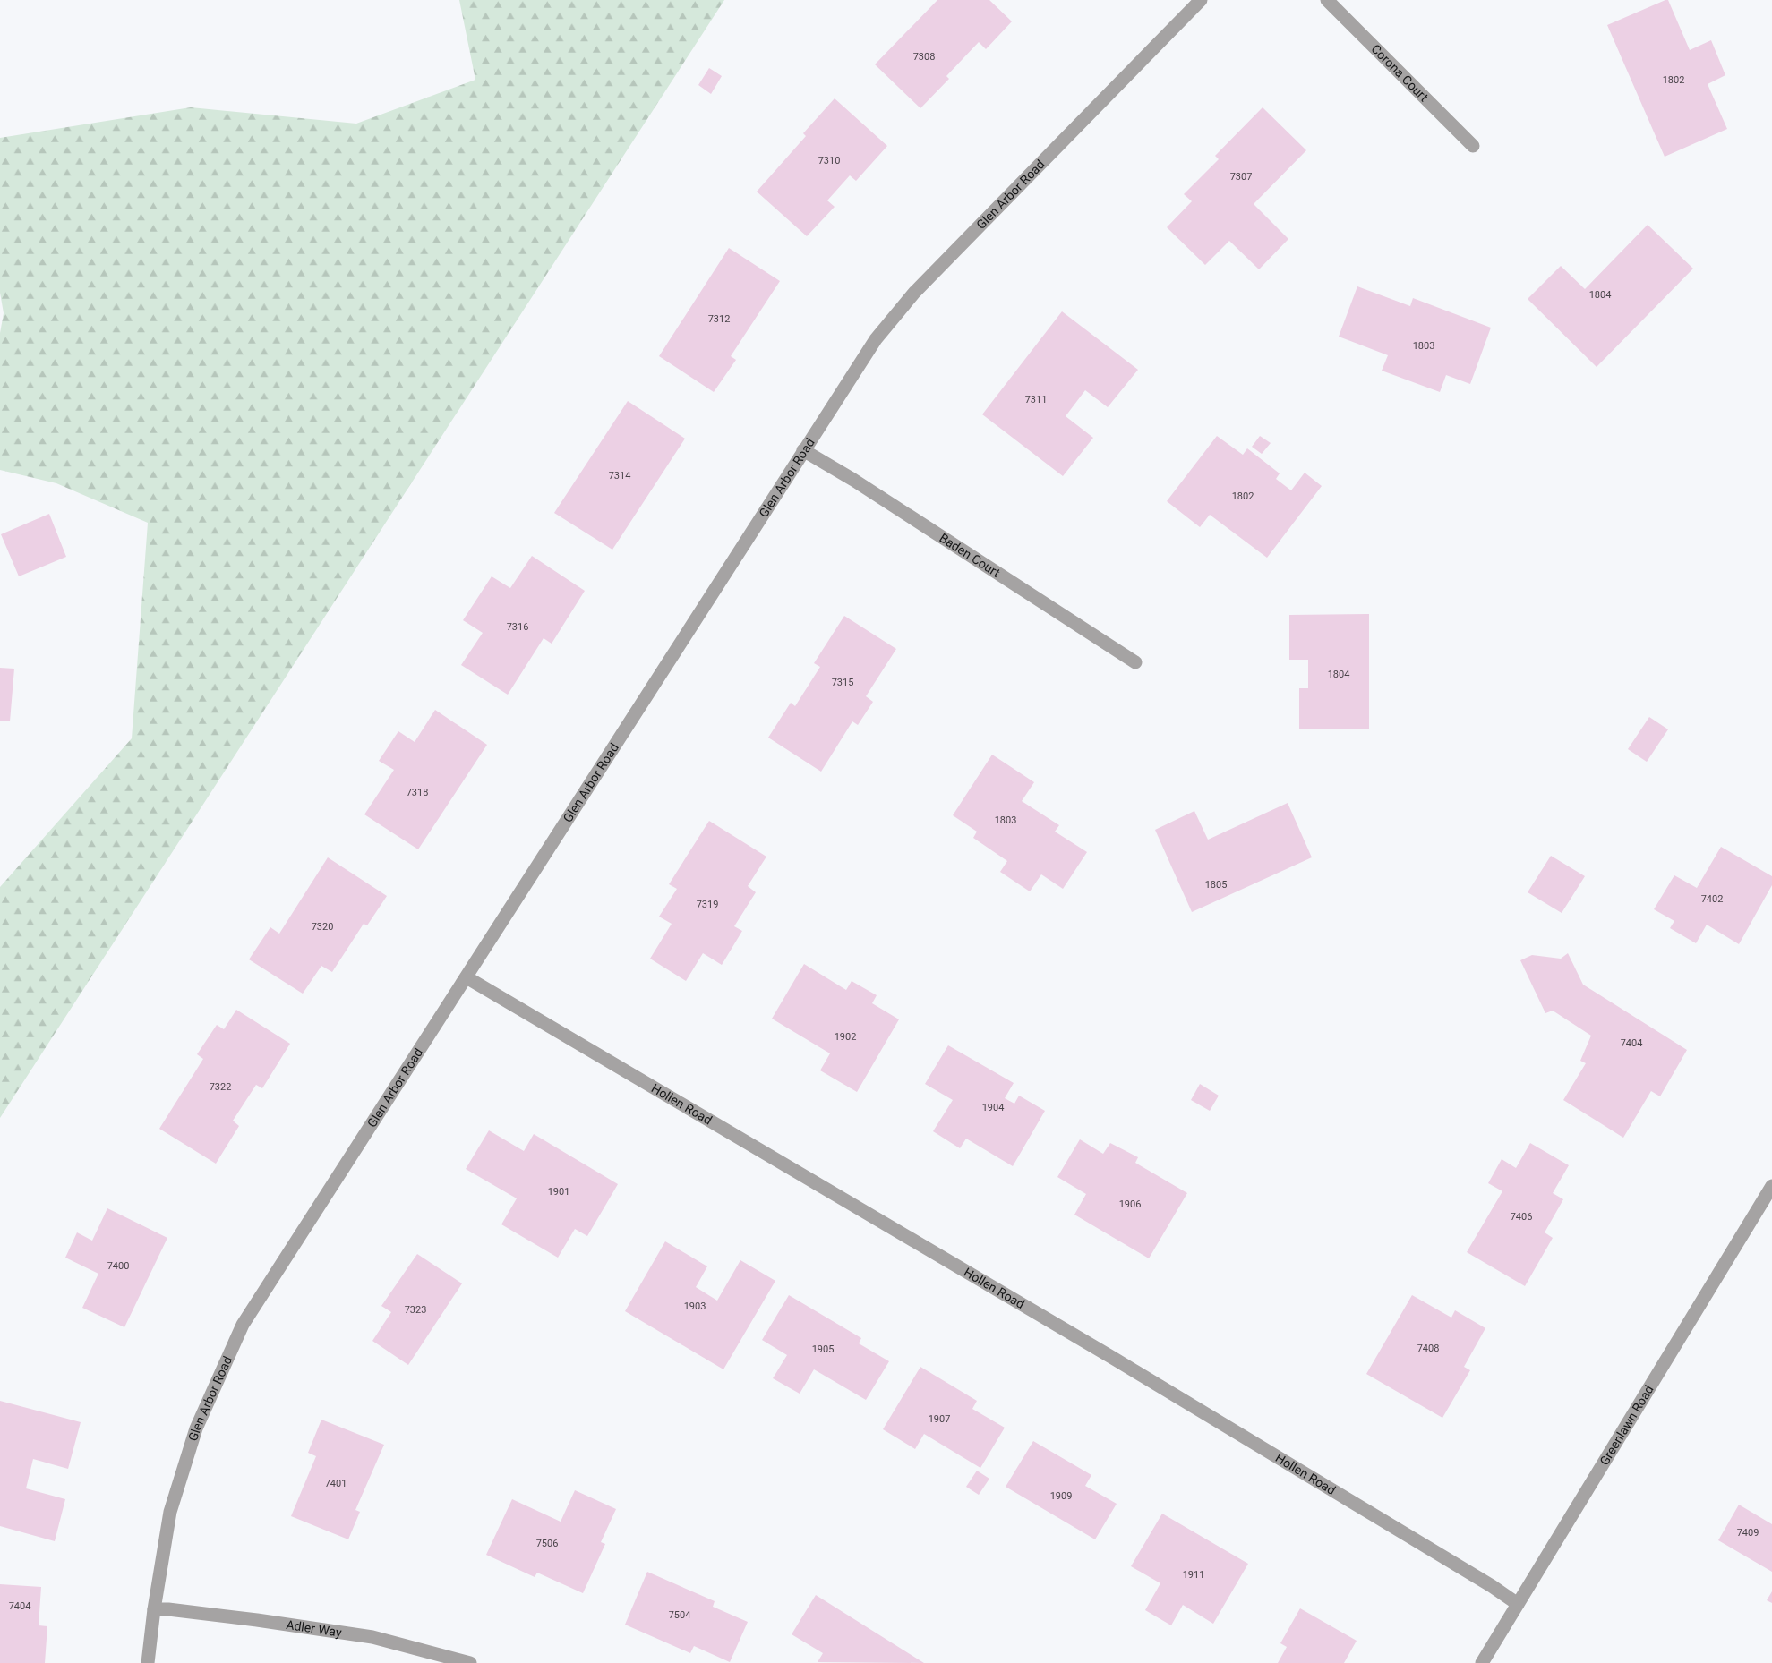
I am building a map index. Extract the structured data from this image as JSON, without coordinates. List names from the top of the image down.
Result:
{
  "streets": {
    "street": [
      "Corona Court",
      "Glen Arbor Road",
      "Baden Court",
      "Hollen Road",
      "Greenlawn Road",
      "Adler Way"
    ]
  },
  "crossings": [
    ["Glen Arbor Road", "Baden Court"],
    ["Glen Arbor Road", "Hollen Road"],
    ["Glen Arbor Road", "Adler Way"],
    ["Hollen Road", "Greenlawn Road"]
  ],
  "house_numbers": [
    "7308",
    "1802",
    "7310",
    "7307",
    "1804",
    "7312",
    "1803",
    "7311",
    "7314",
    "1802",
    "7316",
    "1804",
    "7315",
    "7318",
    "1803",
    "1805",
    "7402",
    "7319",
    "7320",
    "1902",
    "7404",
    "7322",
    "1904",
    "1901",
    "1906",
    "7406",
    "7400",
    "1903",
    "7323",
    "7408",
    "1905",
    "1907",
    "7401",
    "1909",
    "7409",
    "7506",
    "1911",
    "7404",
    "7504"
  ]
}
